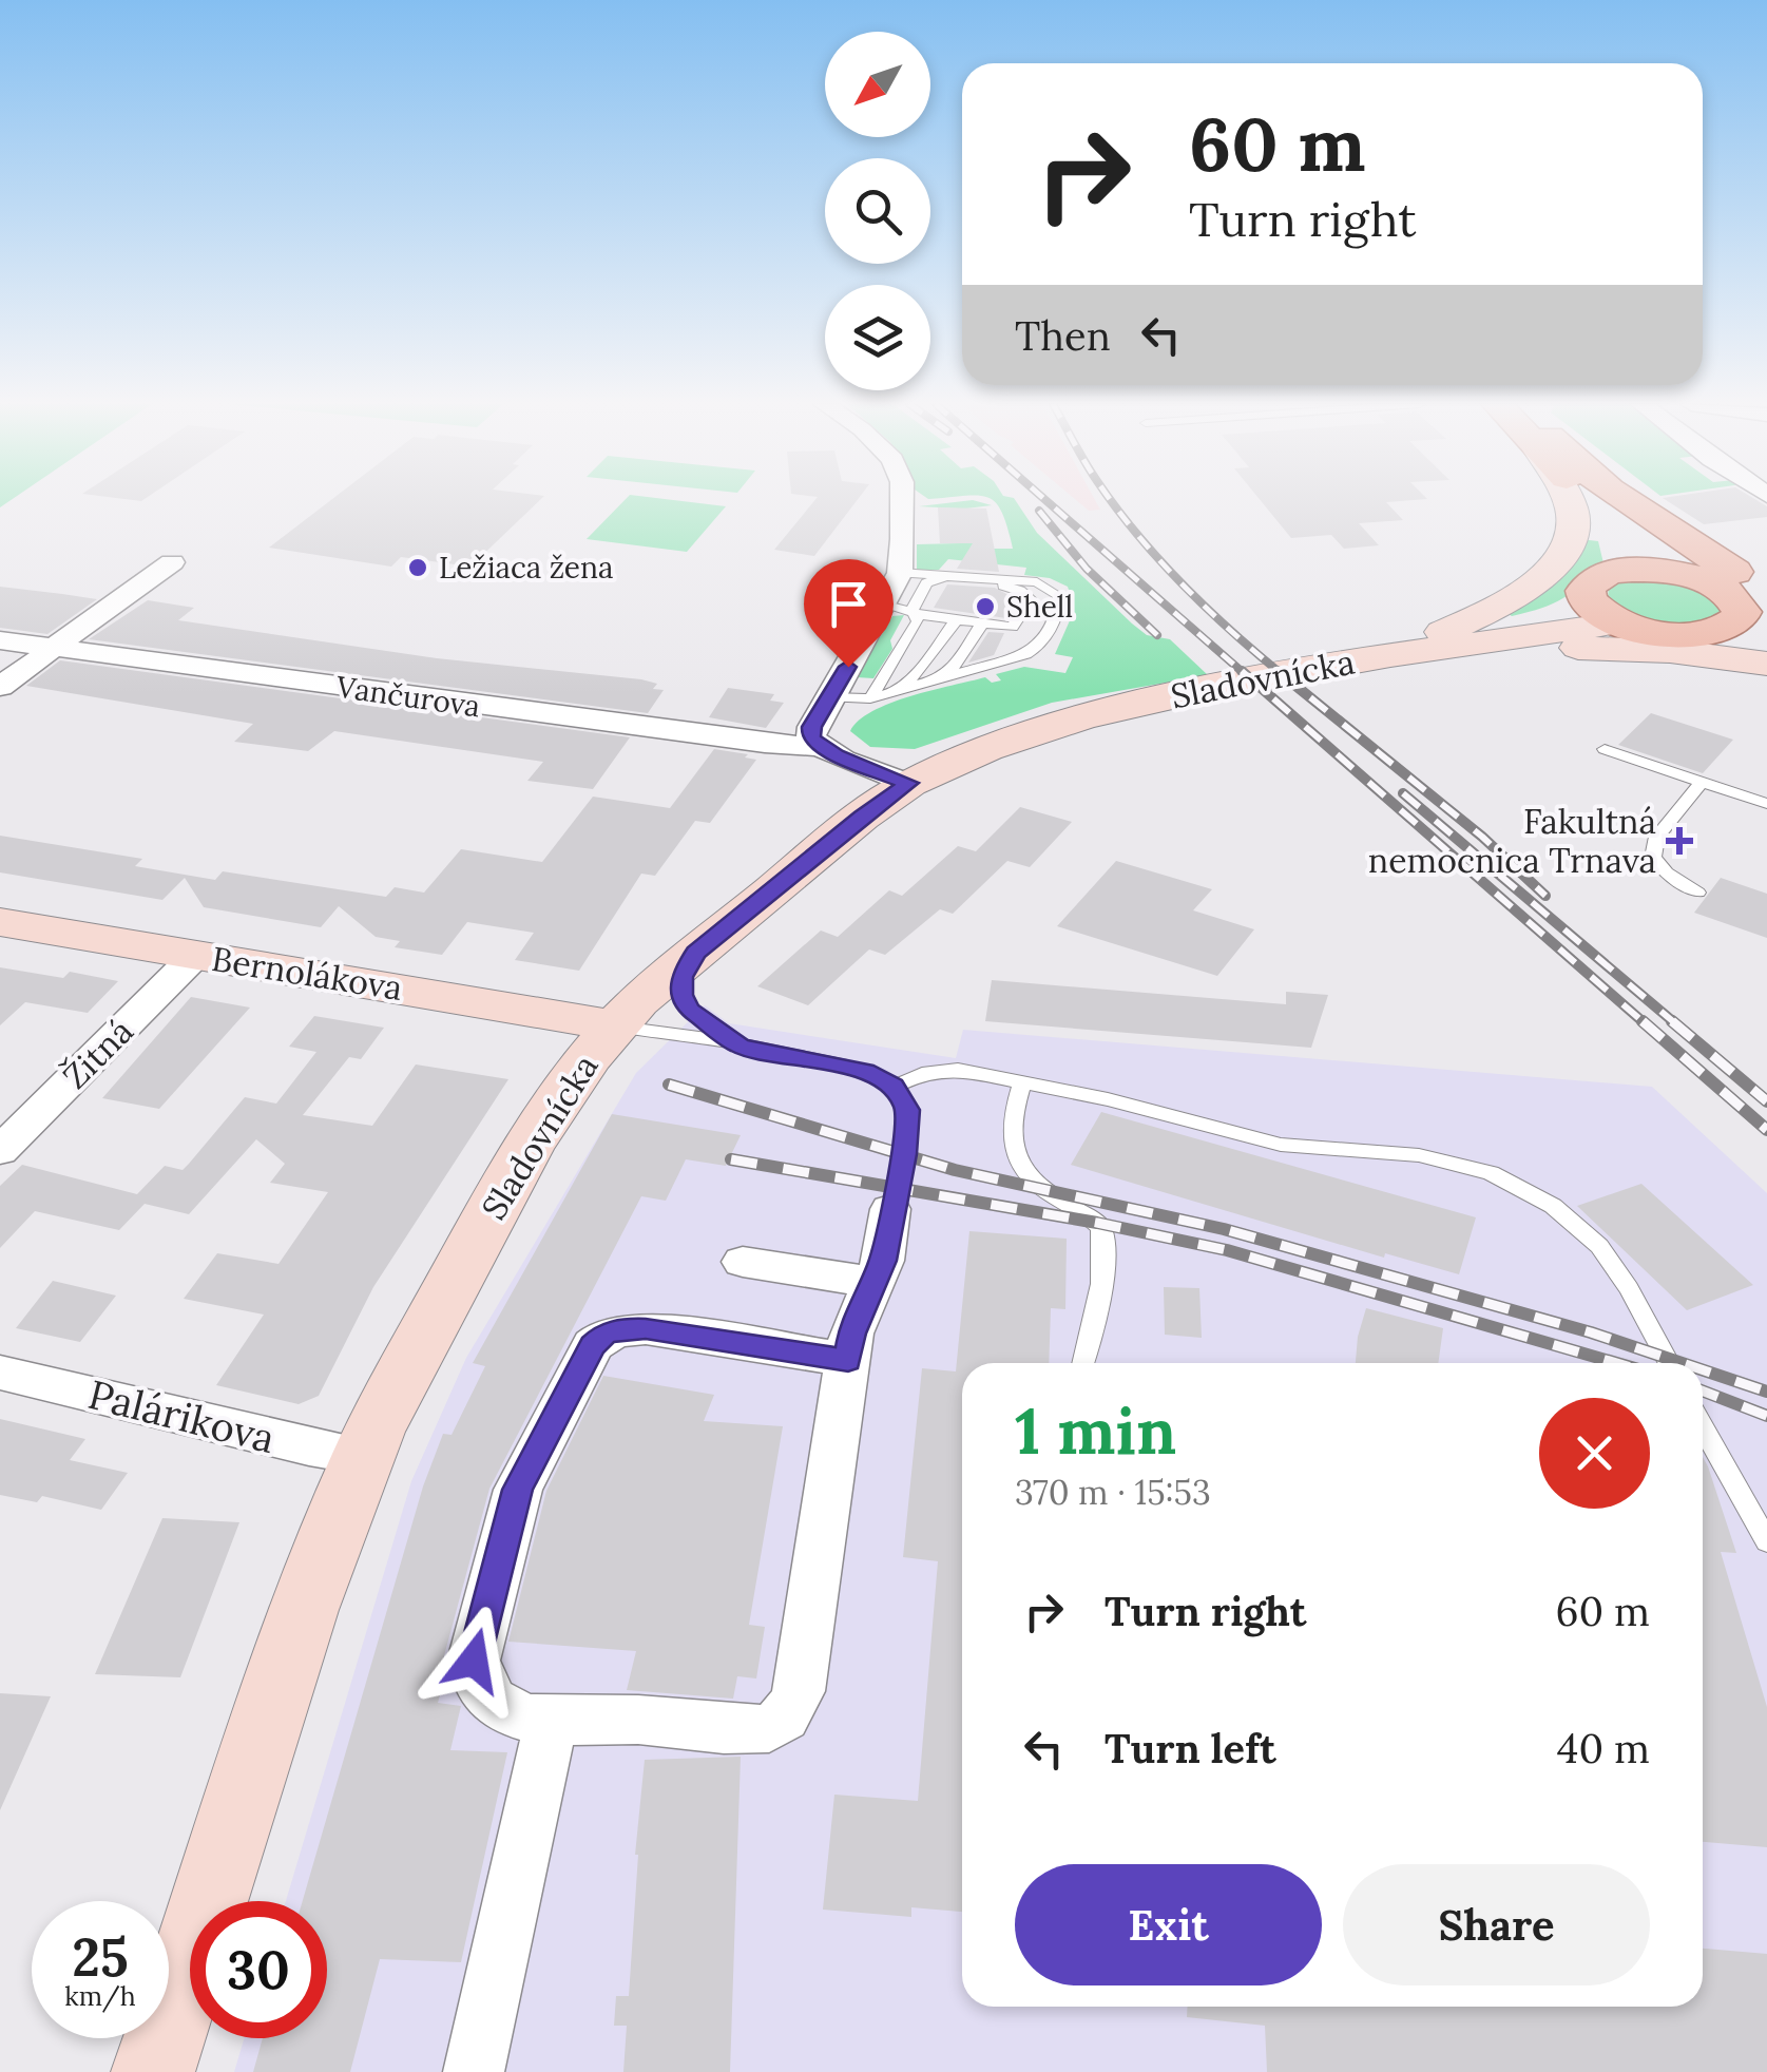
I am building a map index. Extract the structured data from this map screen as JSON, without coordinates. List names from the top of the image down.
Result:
{
  "streets": {
    "street": [
      "Sladovnícka",
      "Vančurova",
      "Bernolákova",
      "Žitná",
      "Palárikova"
    ]
  },
  "crossings": [
    ["Sladovnícka", "Vančurova"],
    ["Sladovnícka", "Bernolákova"],
    ["Sladovnícka", "Palárikova"],
    ["Bernolákova", "Žitná"]
  ],
  "places": {
    "other": ["Ležiaca žena", "Shell"],
    "health": ["Fakultná nemocnica Trnava"]
  },
  "north": "bottom left",
  "page": {
    "turn": ["60 m", "Turn right"],
    "then": "Then",
    "heading": ["1 min", "370 m · 15:53"],
    "list": [
      {
        "name": "Turn right",
        "value": "60 m"
      },
      {
        "name": "Turn left",
        "value": "40 m"
      }
    ],
    "buttons": ["Exit", "Share"],
    "speed": "25 km/h",
    "limit": "30"
  }
}
